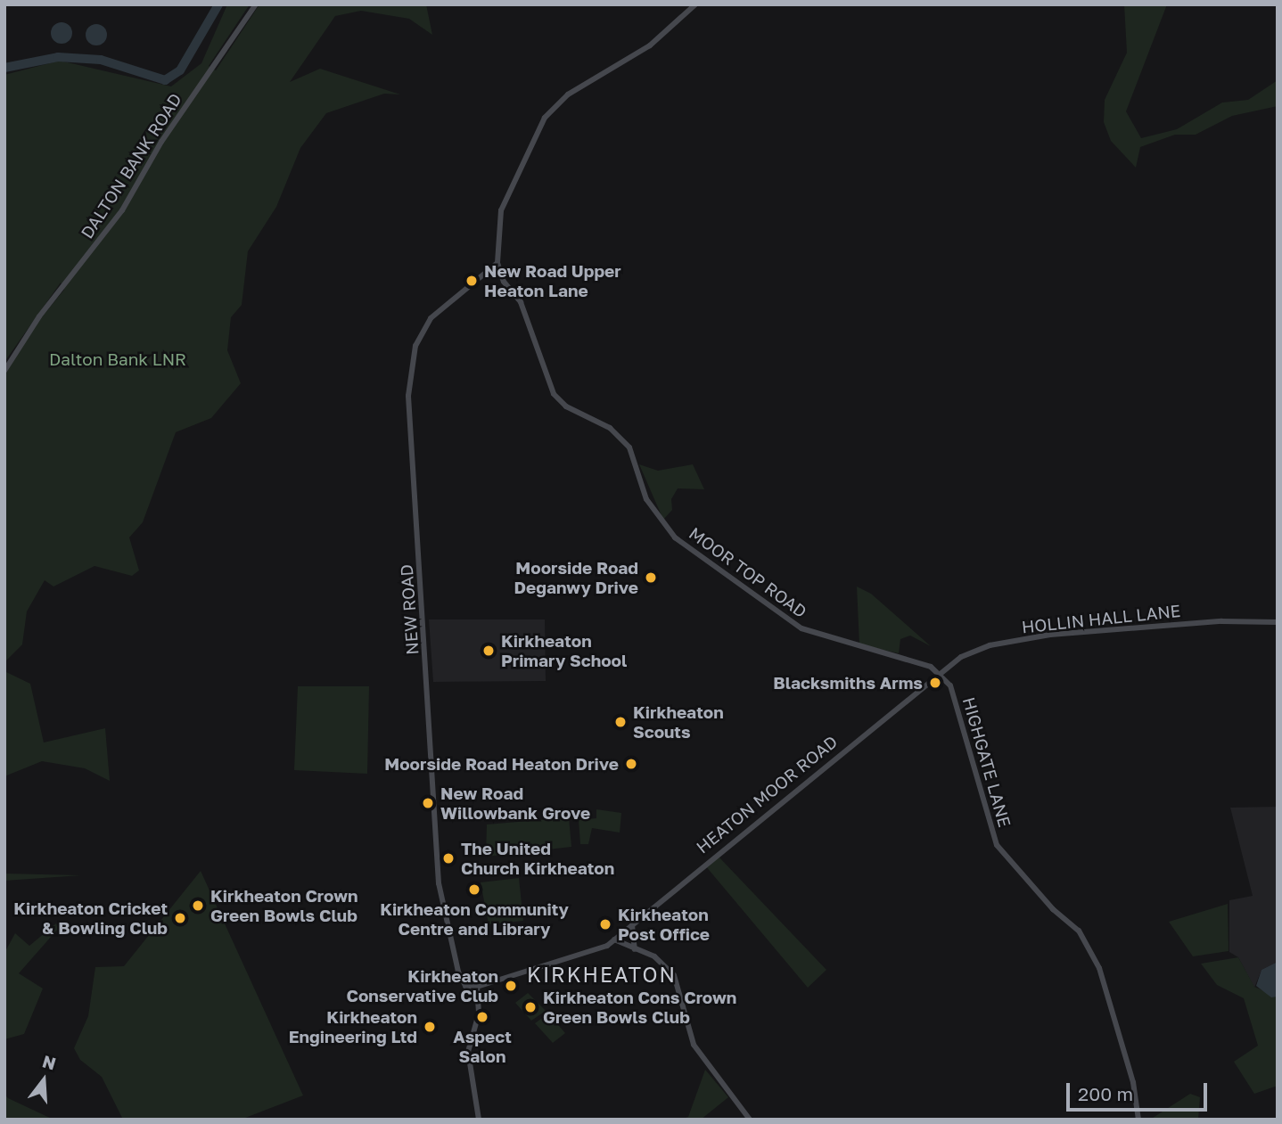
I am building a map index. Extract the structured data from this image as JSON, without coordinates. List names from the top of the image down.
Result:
{
  "streets": {
    "street": [
      "DALTON BANK ROAD",
      "MOOR TOP ROAD",
      "NEW ROAD",
      "HOLLIN HALL LANE",
      "HIGHGATE LANE",
      "HEATON MOOR ROAD"
    ]
  },
  "crossings": [
    ["MOOR TOP ROAD", "NEW ROAD"],
    ["MOOR TOP ROAD", "HOLLIN HALL LANE"],
    ["MOOR TOP ROAD", "HIGHGATE LANE"],
    ["MOOR TOP ROAD", "HEATON MOOR ROAD"],
    ["NEW ROAD", "HEATON MOOR ROAD"],
    ["HOLLIN HALL LANE", "HIGHGATE LANE"],
    ["HOLLIN HALL LANE", "HEATON MOOR ROAD"],
    ["HIGHGATE LANE", "HEATON MOOR ROAD"]
  ],
  "districts": ["KIRKHEATON"],
  "parks": ["Dalton Bank LNR"],
  "places": [
    "New Road Upper Heaton Lane",
    "Moorside Road Deganwy Drive",
    "Kirkheaton Primary School",
    "Blacksmiths Arms",
    "Kirkheaton Scouts",
    "Moorside Road Heaton Drive",
    "New Road Willowbank Grove",
    "The United Church Kirkheaton",
    "Kirkheaton Community Centre and Library",
    "Kirkheaton Crown Green Bowls Club",
    "Kirkheaton Cricket & Bowling Club",
    "Kirkheaton Post Office",
    "Kirkheaton Conservative Club",
    "Kirkheaton Cons Crown Green Bowls Club",
    "Aspect Salon",
    "Kirkheaton Engineering Ltd"
  ],
  "scale_bar": "200 m",
  "north": "top"
}
